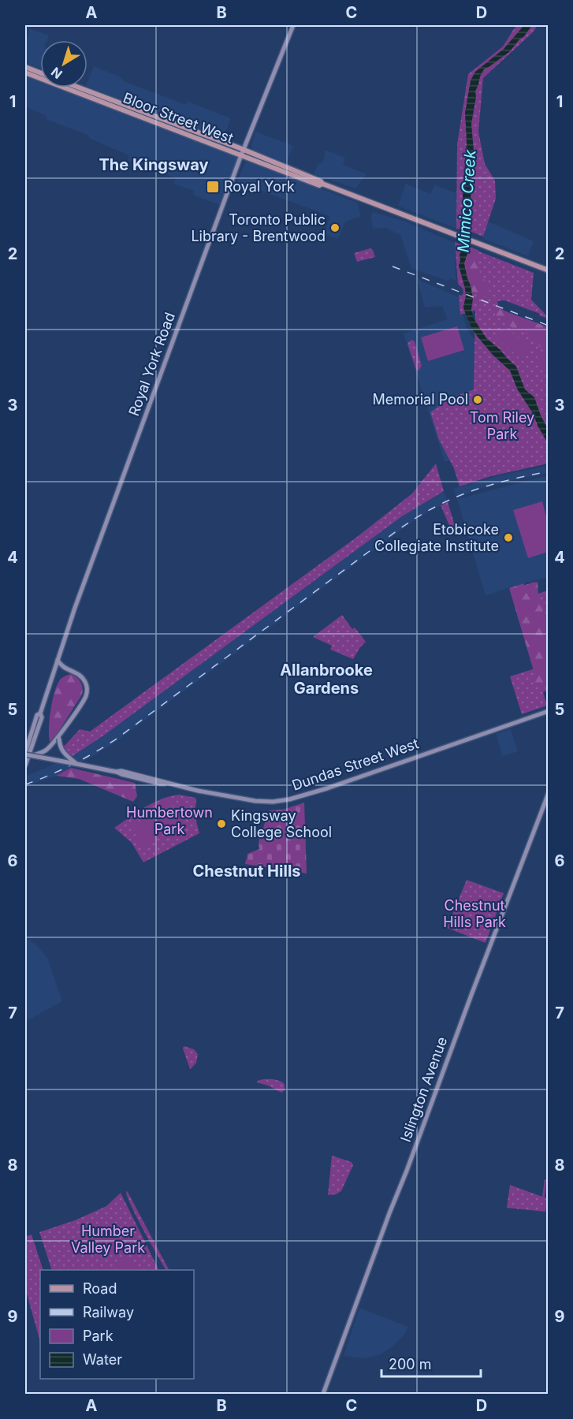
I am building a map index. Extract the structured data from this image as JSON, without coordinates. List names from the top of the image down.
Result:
{
  "streets": {
    "main road": [
      "Bloor Street West",
      "Royal York Road",
      "Dundas Street West",
      "Islington Avenue"
    ]
  },
  "crossings": [
    ["Bloor Street West", "Royal York Road"],
    ["Royal York Road", "Dundas Street West"]
  ],
  "districts": ["The Kingsway", "Allanbrooke Gardens", "Chestnut Hills"],
  "water": ["Mimico Creek"],
  "parks": [
    "Tom Riley Park",
    "Humbertown Park",
    "Chestnut Hills Park",
    "Humber Valley Park"
  ],
  "places": {
    "transit": ["Royal York"],
    "other": [
      "Toronto Public Library - Brentwood",
      "Memorial Pool",
      "Etobicoke Collegiate Institute",
      "Kingsway College School"
    ]
  },
  "legend": [
    "Road",
    "Railway",
    "Park",
    "Water"
  ],
  "scale_bar": "200 m",
  "north": "bottom left",
  "grid": {
    "columns": [
      "A",
      "B",
      "C",
      "D"
    ],
    "rows": [
      "1",
      "2",
      "3",
      "4",
      "5",
      "6",
      "7",
      "8",
      "9"
    ]
  }
}
